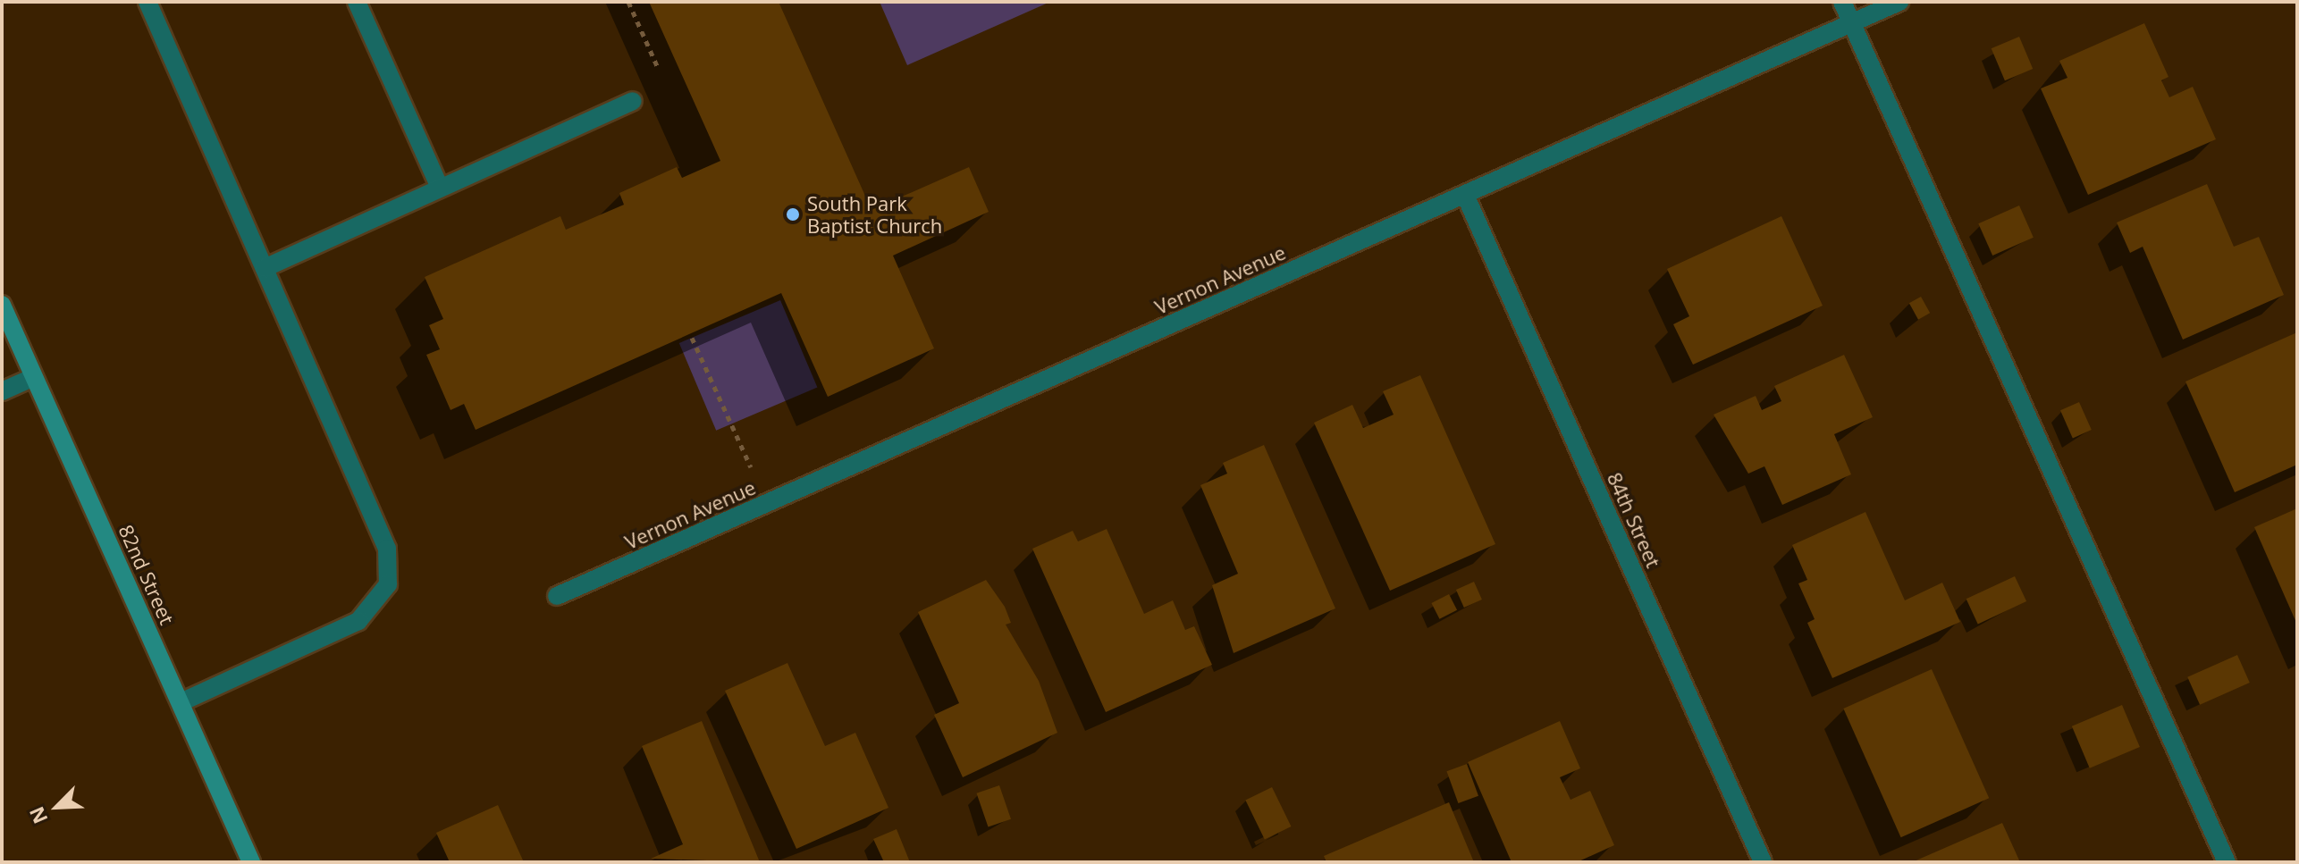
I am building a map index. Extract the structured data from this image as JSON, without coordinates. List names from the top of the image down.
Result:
{
  "streets": {
    "main road": ["82nd Street"],
    "street": ["Vernon Avenue", "84th Street"]
  },
  "crossings": [
    ["Vernon Avenue", "84th Street"]
  ],
  "places": ["South Park Baptist Church"],
  "north": "bottom left"
}
